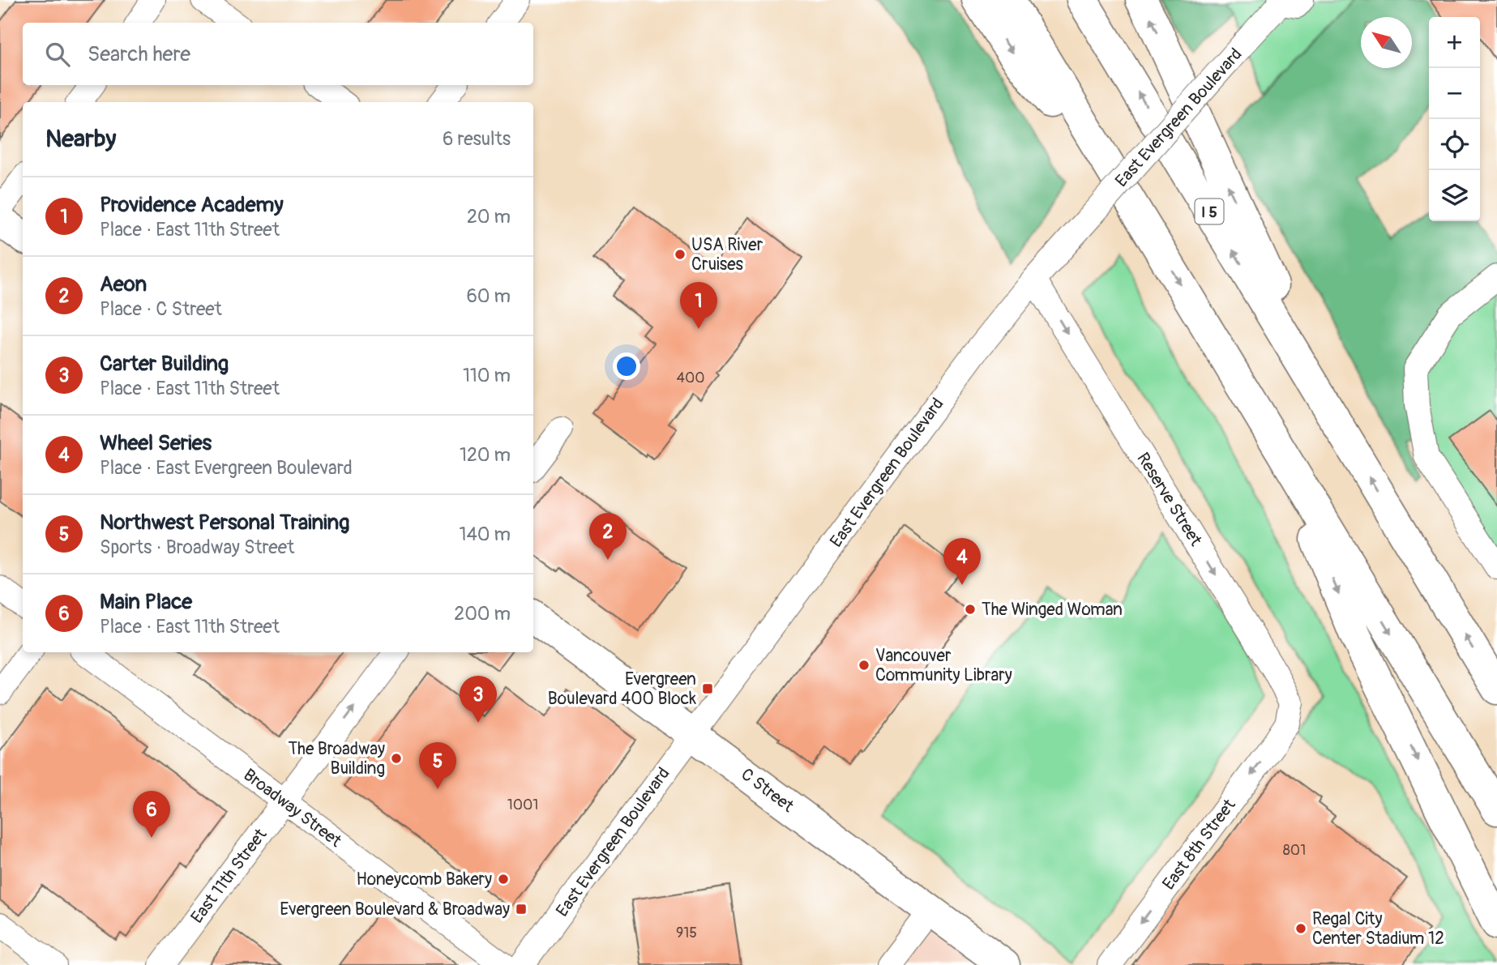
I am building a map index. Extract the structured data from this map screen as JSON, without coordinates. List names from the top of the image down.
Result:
{
  "streets": {
    "main road": ["I 5", "C Street"],
    "street": [
      "East Evergreen Boulevard",
      "Reserve Street",
      "Broadway Street",
      "East 8th Street",
      "East 11th Street"
    ]
  },
  "crossings": [
    ["East Evergreen Boulevard", "Reserve Street"],
    ["East Evergreen Boulevard", "C Street"],
    ["Reserve Street", "East 8th Street"],
    ["Broadway Street", "East 11th Street"]
  ],
  "one_way": ["Reserve Street", "East 8th Street", "East 11th Street"],
  "places": {
    "other": [
      "USA River Cruises",
      "The Winged Woman",
      "Vancouver Community Library",
      "The Broadway Building",
      "Honeycomb Bakery",
      "Regal City Center Stadium 12"
    ],
    "transit": ["Evergreen Boulevard 400 Block", "Evergreen Boulevard & Broadway"]
  },
  "house_numbers": [
    "400",
    "1001",
    "801",
    "915"
  ],
  "north": "top left",
  "page": {
    "map_buttons": ["+", "−"],
    "search": "Search here",
    "heading": ["Nearby", "6 results"],
    "list": [
      {
        "mark": "1",
        "name": "Providence Academy",
        "note": "Place · East 11th Street",
        "value": "20 m"
      },
      {
        "mark": "2",
        "name": "Aeon",
        "note": "Place · C Street",
        "value": "60 m"
      },
      {
        "mark": "3",
        "name": "Carter Building",
        "note": "Place · East 11th Street",
        "value": "110 m"
      },
      {
        "mark": "4",
        "name": "Wheel Series",
        "note": "Place · East Evergreen Boulevard",
        "value": "120 m"
      },
      {
        "mark": "5",
        "name": "Northwest Personal Training",
        "note": "Sports · Broadway Street",
        "value": "140 m"
      },
      {
        "mark": "6",
        "name": "Main Place",
        "note": "Place · East 11th Street",
        "value": "200 m"
      }
    ],
    "pins": [
      "1",
      "2",
      "4",
      "3",
      "5",
      "6"
    ]
  }
}
